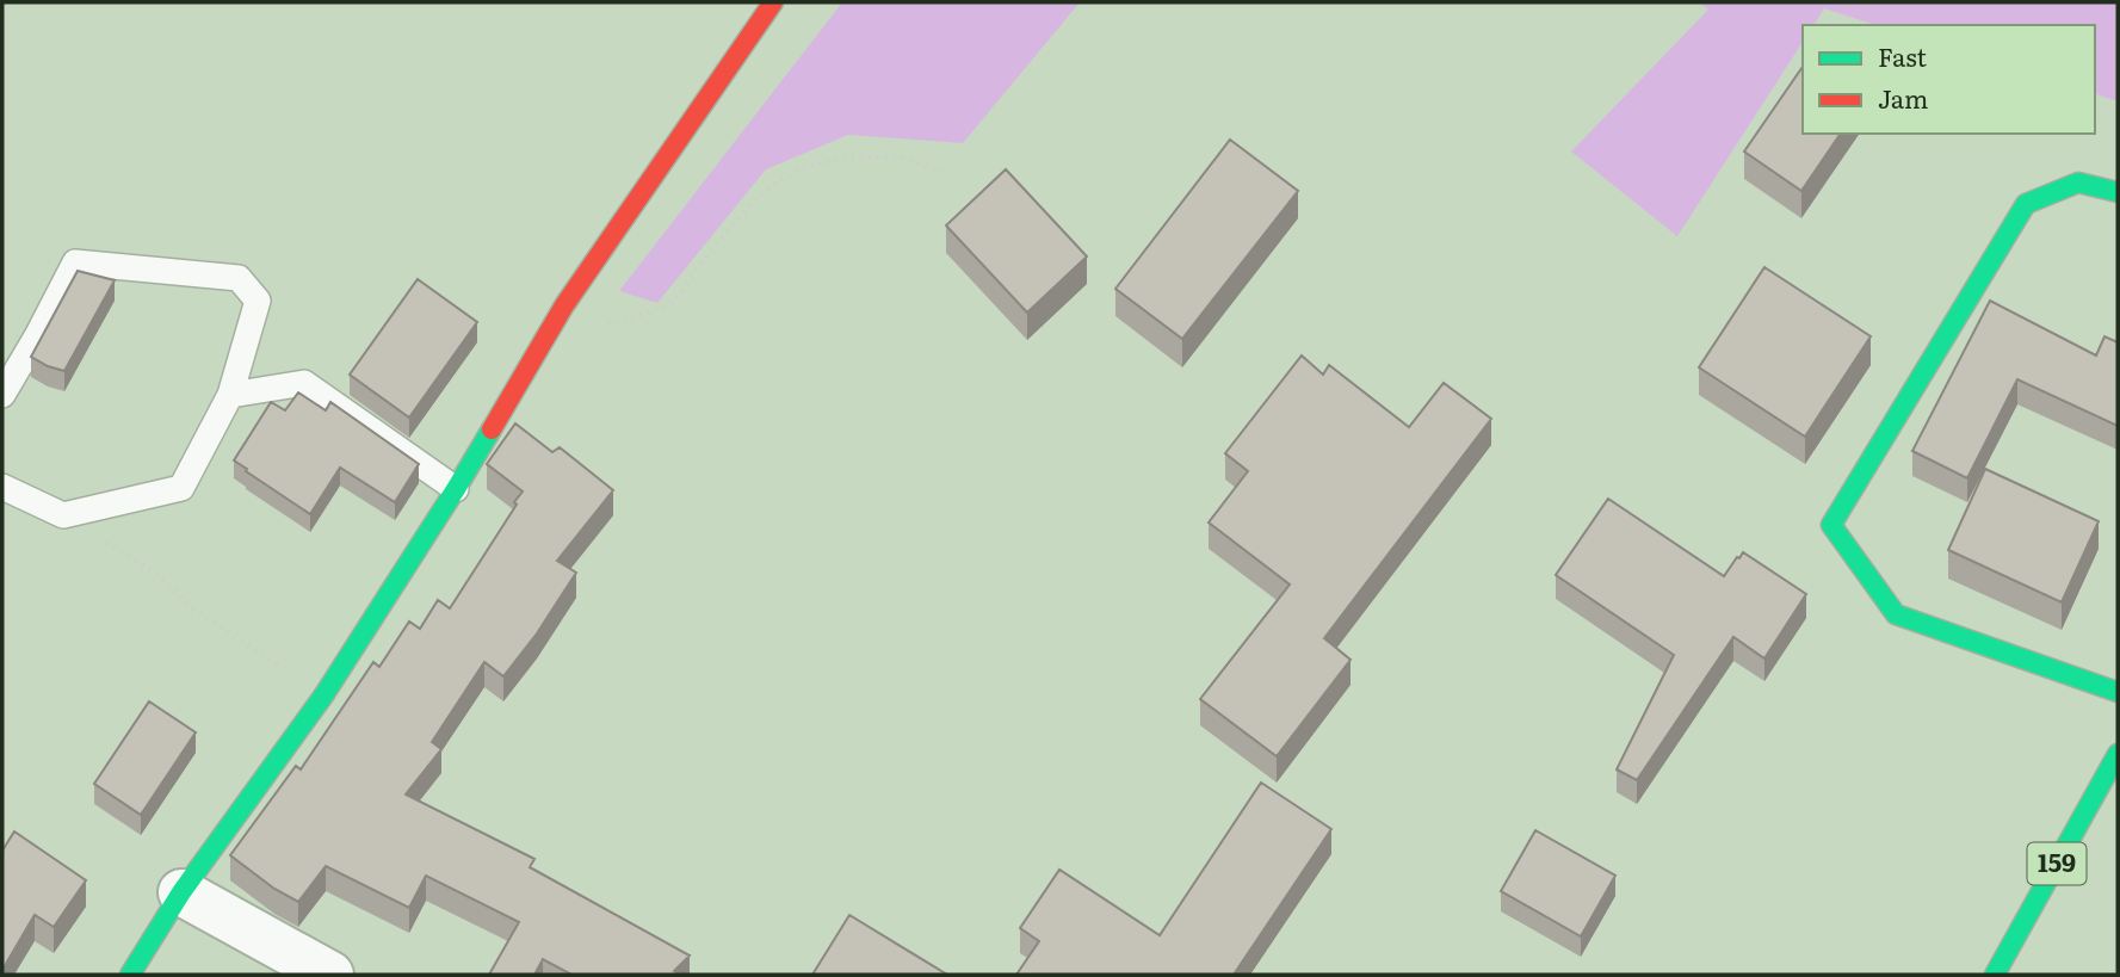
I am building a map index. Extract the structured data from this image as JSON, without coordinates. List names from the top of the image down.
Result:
{
  "streets": {
    "main road": ["159"]
  },
  "legend": ["Fast", "Jam"]
}
